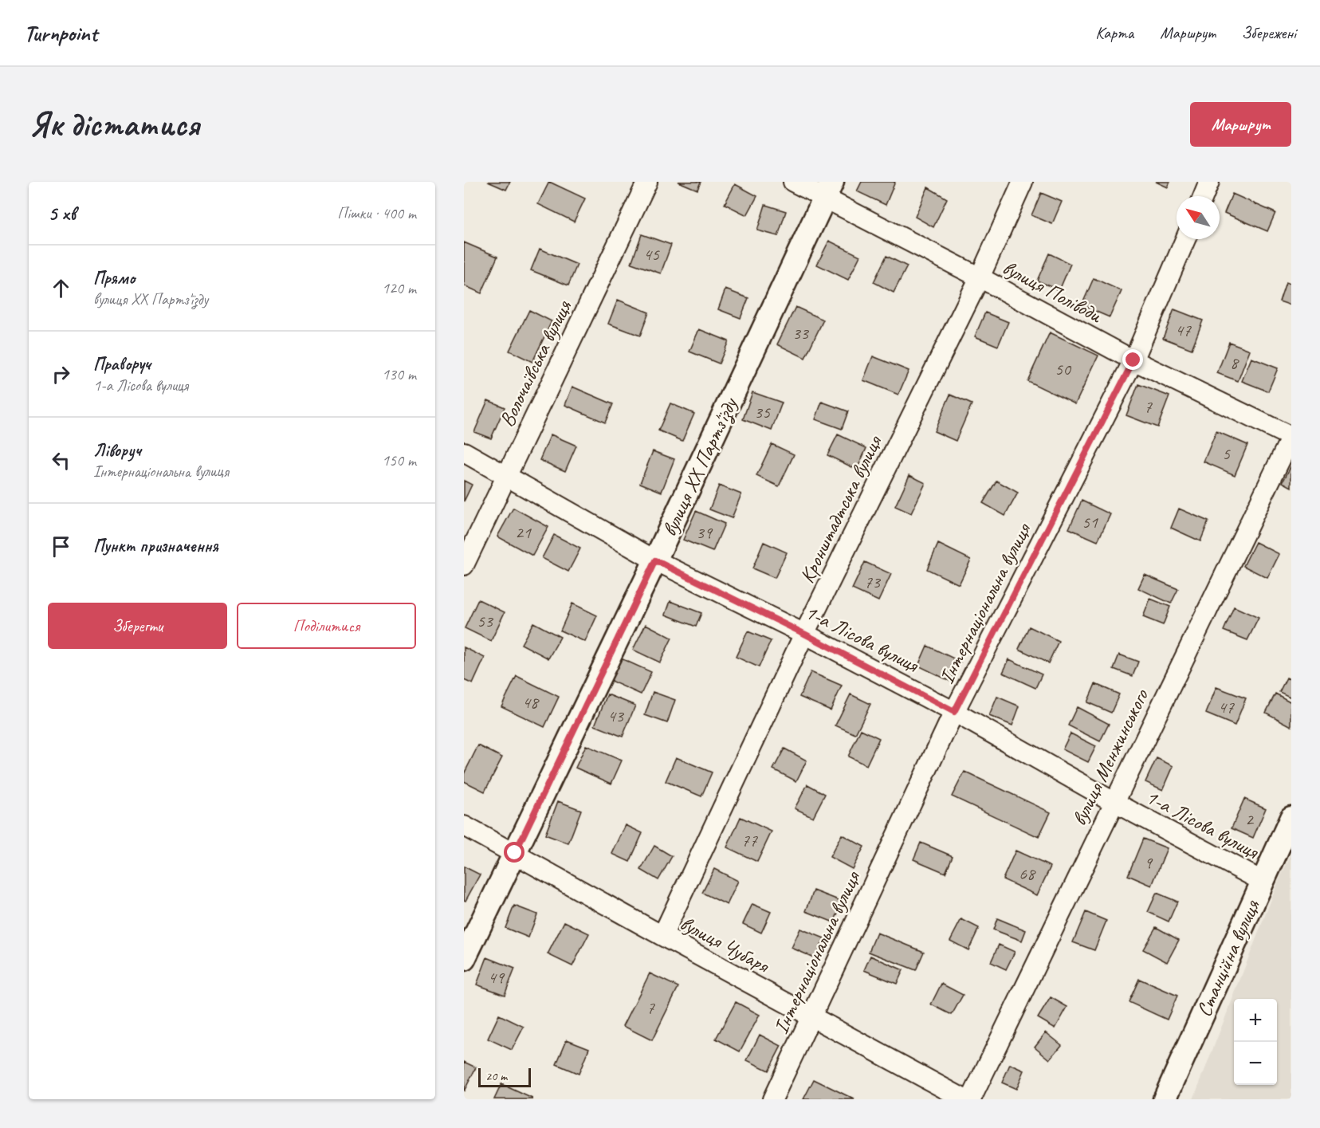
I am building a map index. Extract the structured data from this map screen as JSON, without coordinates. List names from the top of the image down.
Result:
{
  "streets": {
    "street": [
      "вулиця Поліводи",
      "Волочаївська вулиця",
      "вулиця XX Партз'їзду",
      "Кронштадтська вулиця",
      "Інтернаціональна вулиця",
      "1-а Лісова вулиця",
      "вулиця Менжинського",
      "вулиця Чубаря",
      "Станційна вулиця"
    ]
  },
  "crossings": [
    ["вулиця Поліводи", "вулиця XX Партз'їзду"],
    ["вулиця Поліводи", "Кронштадтська вулиця"],
    ["вулиця Поліводи", "Інтернаціональна вулиця"],
    ["вулиця Поліводи", "вулиця Менжинського"],
    ["Волочаївська вулиця", "1-а Лісова вулиця"],
    ["вулиця XX Партз'їзду", "1-а Лісова вулиця"],
    ["вулиця XX Партз'їзду", "вулиця Чубаря"],
    ["Кронштадтська вулиця", "1-а Лісова вулиця"],
    ["Кронштадтська вулиця", "вулиця Чубаря"],
    ["Інтернаціональна вулиця", "1-а Лісова вулиця"],
    ["Інтернаціональна вулиця", "вулиця Чубаря"],
    ["1-а Лісова вулиця", "вулиця Менжинського"],
    ["1-а Лісова вулиця", "Станційна вулиця"]
  ],
  "house_numbers": [
    "45",
    "47",
    "33",
    "8",
    "50",
    "7",
    "35",
    "5",
    "51",
    "21",
    "39",
    "73",
    "53",
    "48",
    "47",
    "43",
    "2",
    "77",
    "9",
    "68",
    "49",
    "7"
  ],
  "scale_bar": "20 m",
  "north": "top left",
  "page": {
    "header": "Turnpoint",
    "nav": ["Карта", "Маршрут", "Збережені"],
    "buttons": [
      "Маршрут",
      ["Зберегти", "Поділитися"]
    ],
    "title": "Як дістатися",
    "heading": ["5 хв", "Пішки · 400 m"],
    "list": [
      ["Прямо", "вулиця XX Партз'їзду", "120 m"],
      ["Праворуч", "1-а Лісова вулиця", "130 m"],
      ["Ліворуч", "Інтернаціональна вулиця", "150 m"],
      "Пункт призначення"
    ],
    "map_buttons": ["+", "−"],
    "scale": "20 m"
  }
}
